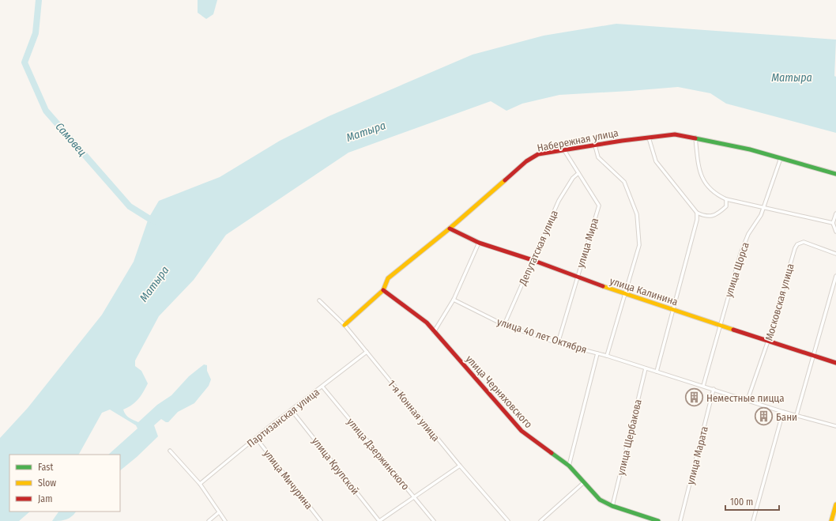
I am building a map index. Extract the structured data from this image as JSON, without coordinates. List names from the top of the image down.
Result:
{
  "streets": {
    "street": [
      "Набережная улица",
      "улица Мира",
      "Депутатская улица",
      "улица Щорса",
      "улица Калинина",
      "Московская улица",
      "улица 40 лет Октября",
      "улица Черняховского",
      "1-я Конная улица",
      "Партизанская улица",
      "улица Щербакова",
      "улица Дзержинского",
      "улица Марата",
      "улица Крупской",
      "улица Мичурина"
    ]
  },
  "crossings": [
    ["Набережная улица", "улица Мира"],
    ["Набережная улица", "улица Щорса"],
    ["Набережная улица", "улица Калинина"],
    ["Набережная улица", "улица Черняховского"],
    ["Набережная улица", "1-я Конная улица"],
    ["улица Мира", "Депутатская улица"],
    ["улица Мира", "улица Калинина"],
    ["улица Мира", "улица 40 лет Октября"],
    ["Депутатская улица", "улица Калинина"],
    ["Депутатская улица", "улица 40 лет Октября"],
    ["улица Щорса", "улица Калинина"],
    ["улица Щорса", "улица 40 лет Октября"],
    ["улица Калинина", "Московская улица"],
    ["Московская улица", "улица 40 лет Октября"],
    ["улица 40 лет Октября", "улица Черняховского"],
    ["улица 40 лет Октября", "улица Щербакова"],
    ["улица 40 лет Октября", "улица Марата"],
    ["улица Черняховского", "улица Щербакова"],
    ["1-я Конная улица", "Партизанская улица"],
    ["Партизанская улица", "улица Дзержинского"],
    ["Партизанская улица", "улица Крупской"],
    ["Партизанская улица", "улица Мичурина"]
  ],
  "water": ["Матыра", "Самовец"],
  "places": {
    "building": ["Неместные пицца", "Бани"]
  },
  "legend": ["Fast", "Slow", "Jam"],
  "scale_bar": "100 m"
}
